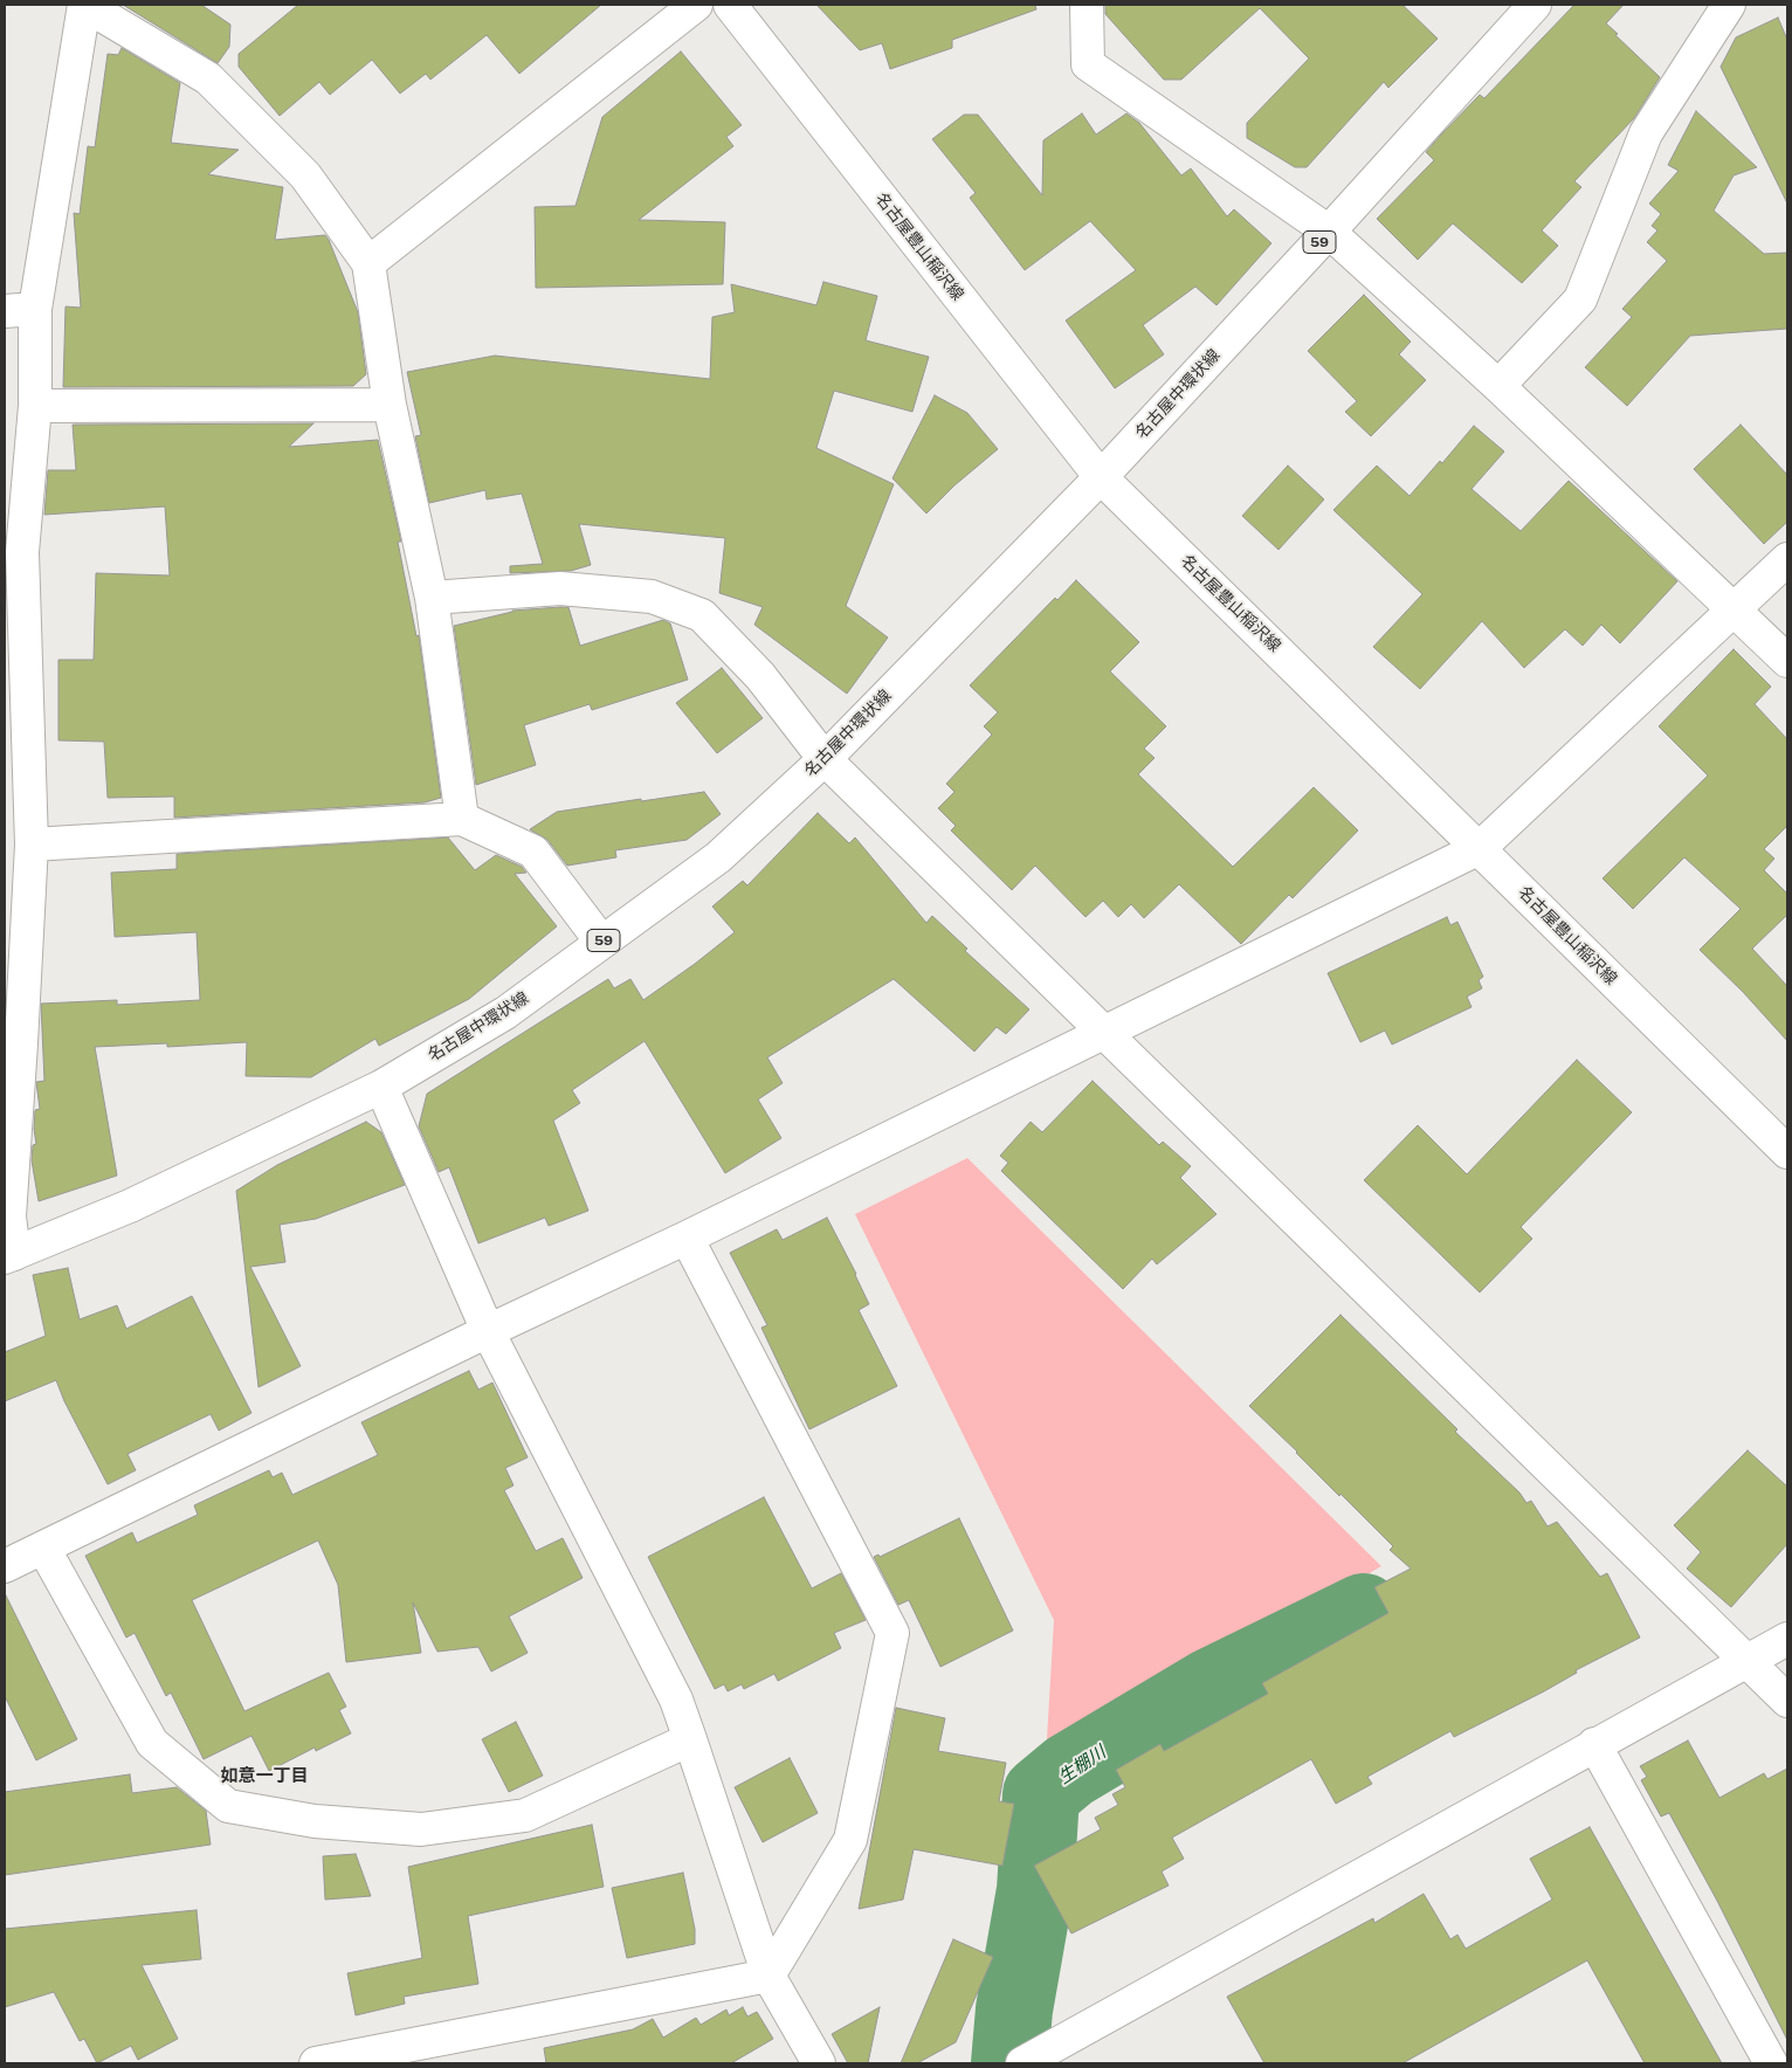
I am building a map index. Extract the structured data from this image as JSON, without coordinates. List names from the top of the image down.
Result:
{
  "streets": {
    "street": ["59", "名古屋豊山稲沢線", "名古屋中環状線"]
  },
  "crossings": [
    ["名古屋豊山稲沢線", "名古屋中環状線"]
  ],
  "districts": ["如意一丁目"],
  "water": ["生棚川"]
}
